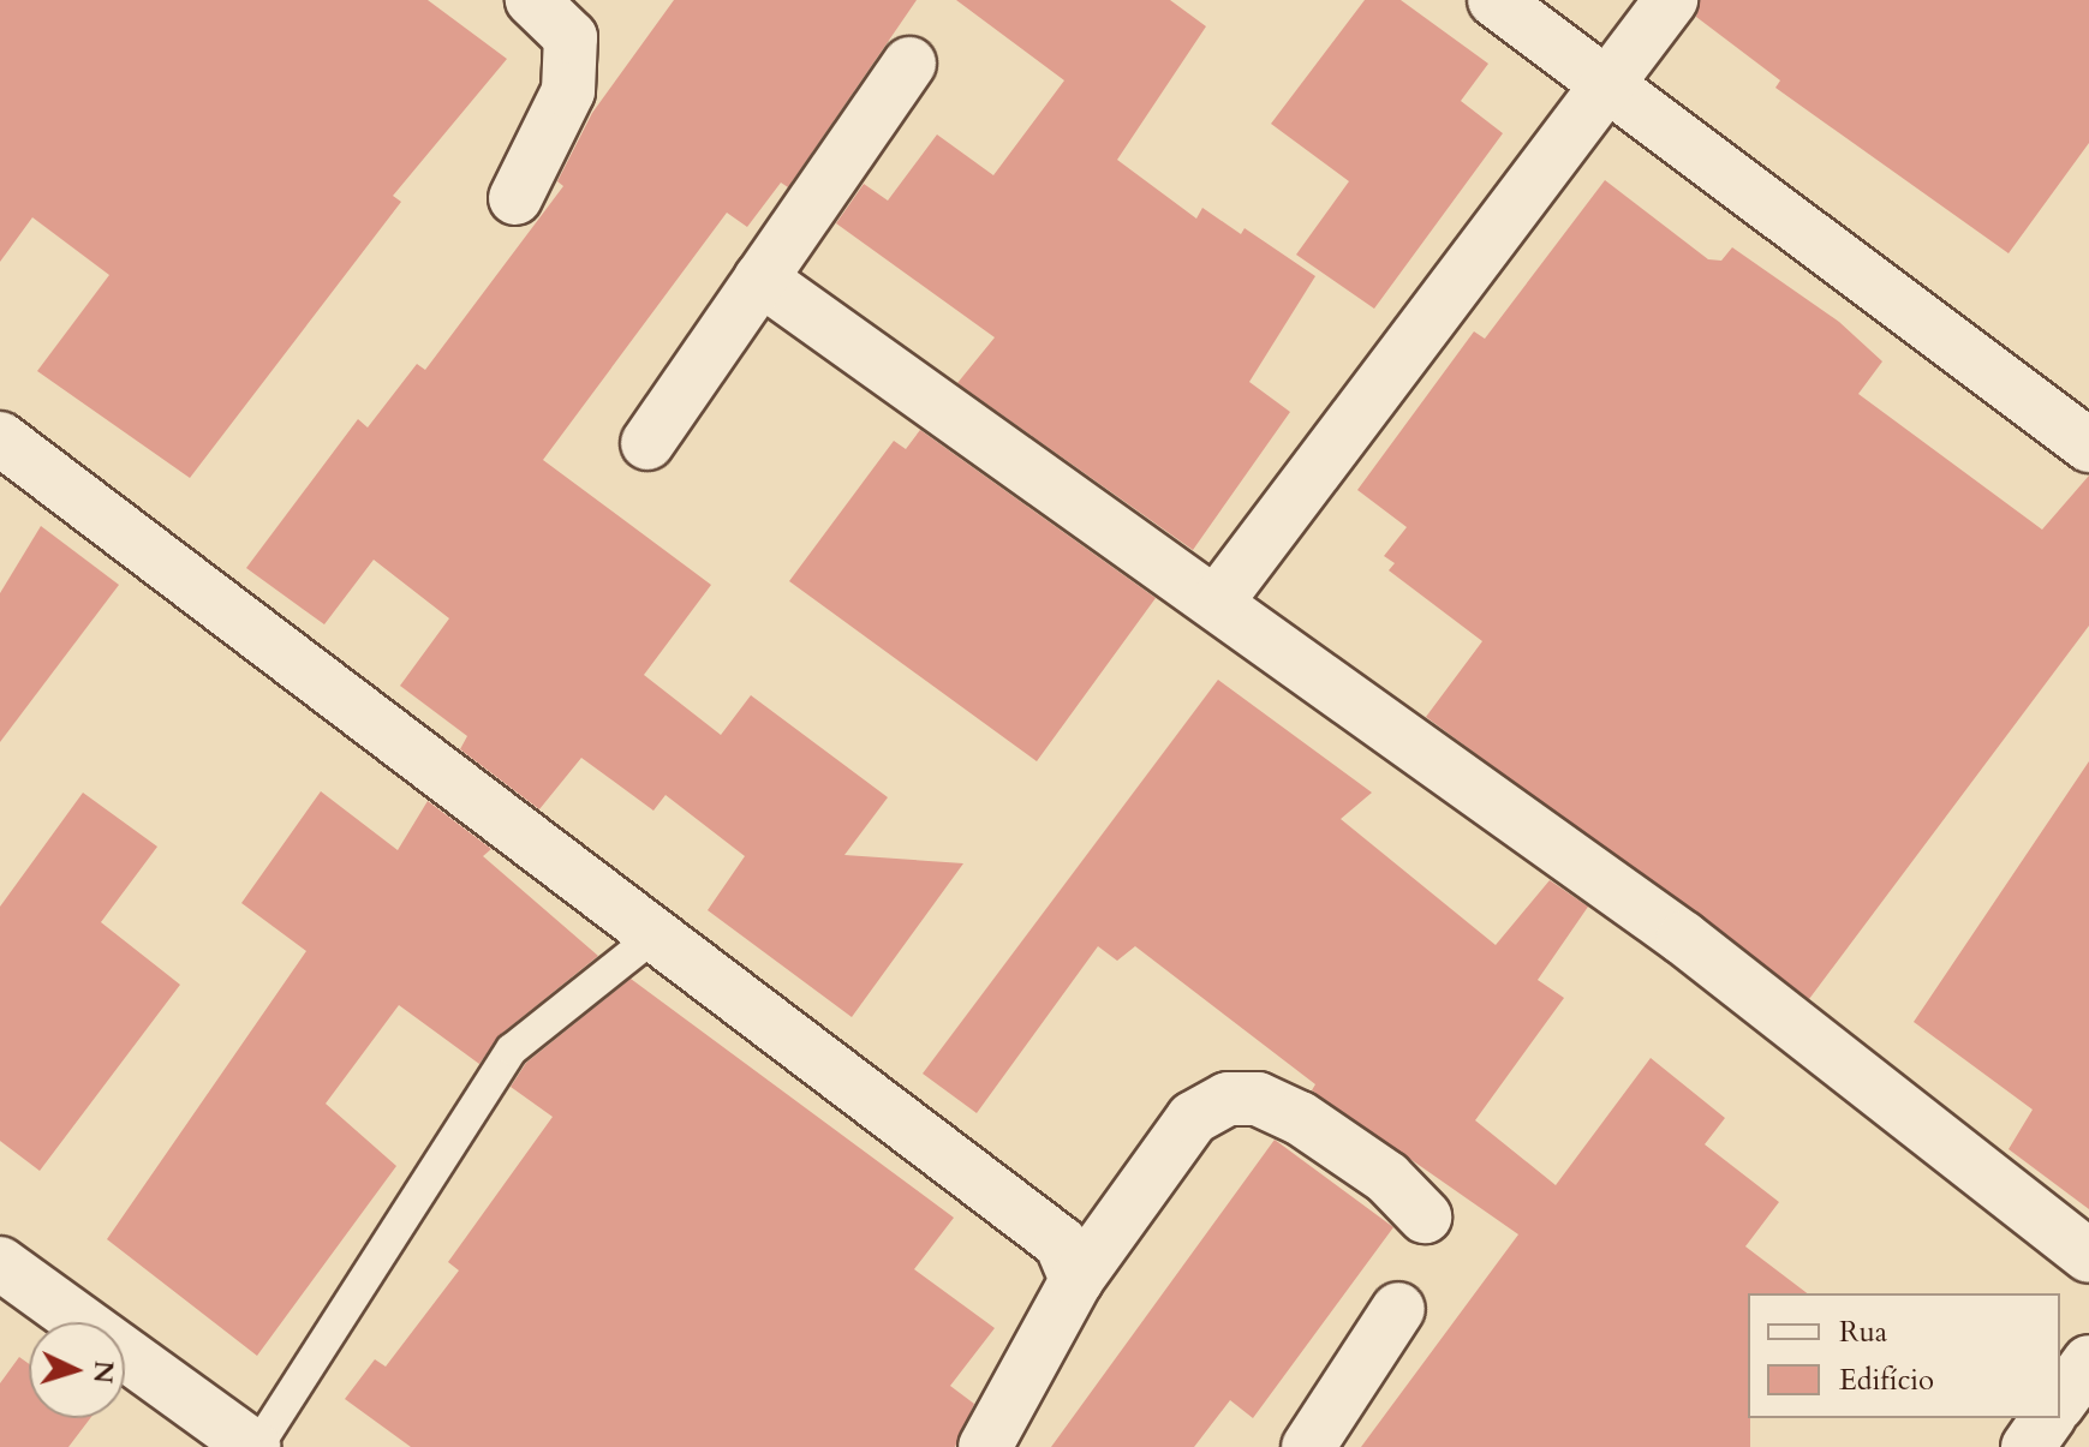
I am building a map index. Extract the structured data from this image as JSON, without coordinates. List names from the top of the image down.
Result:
{
  "legend": ["Rua", "Edifício"],
  "north": "right"
}
